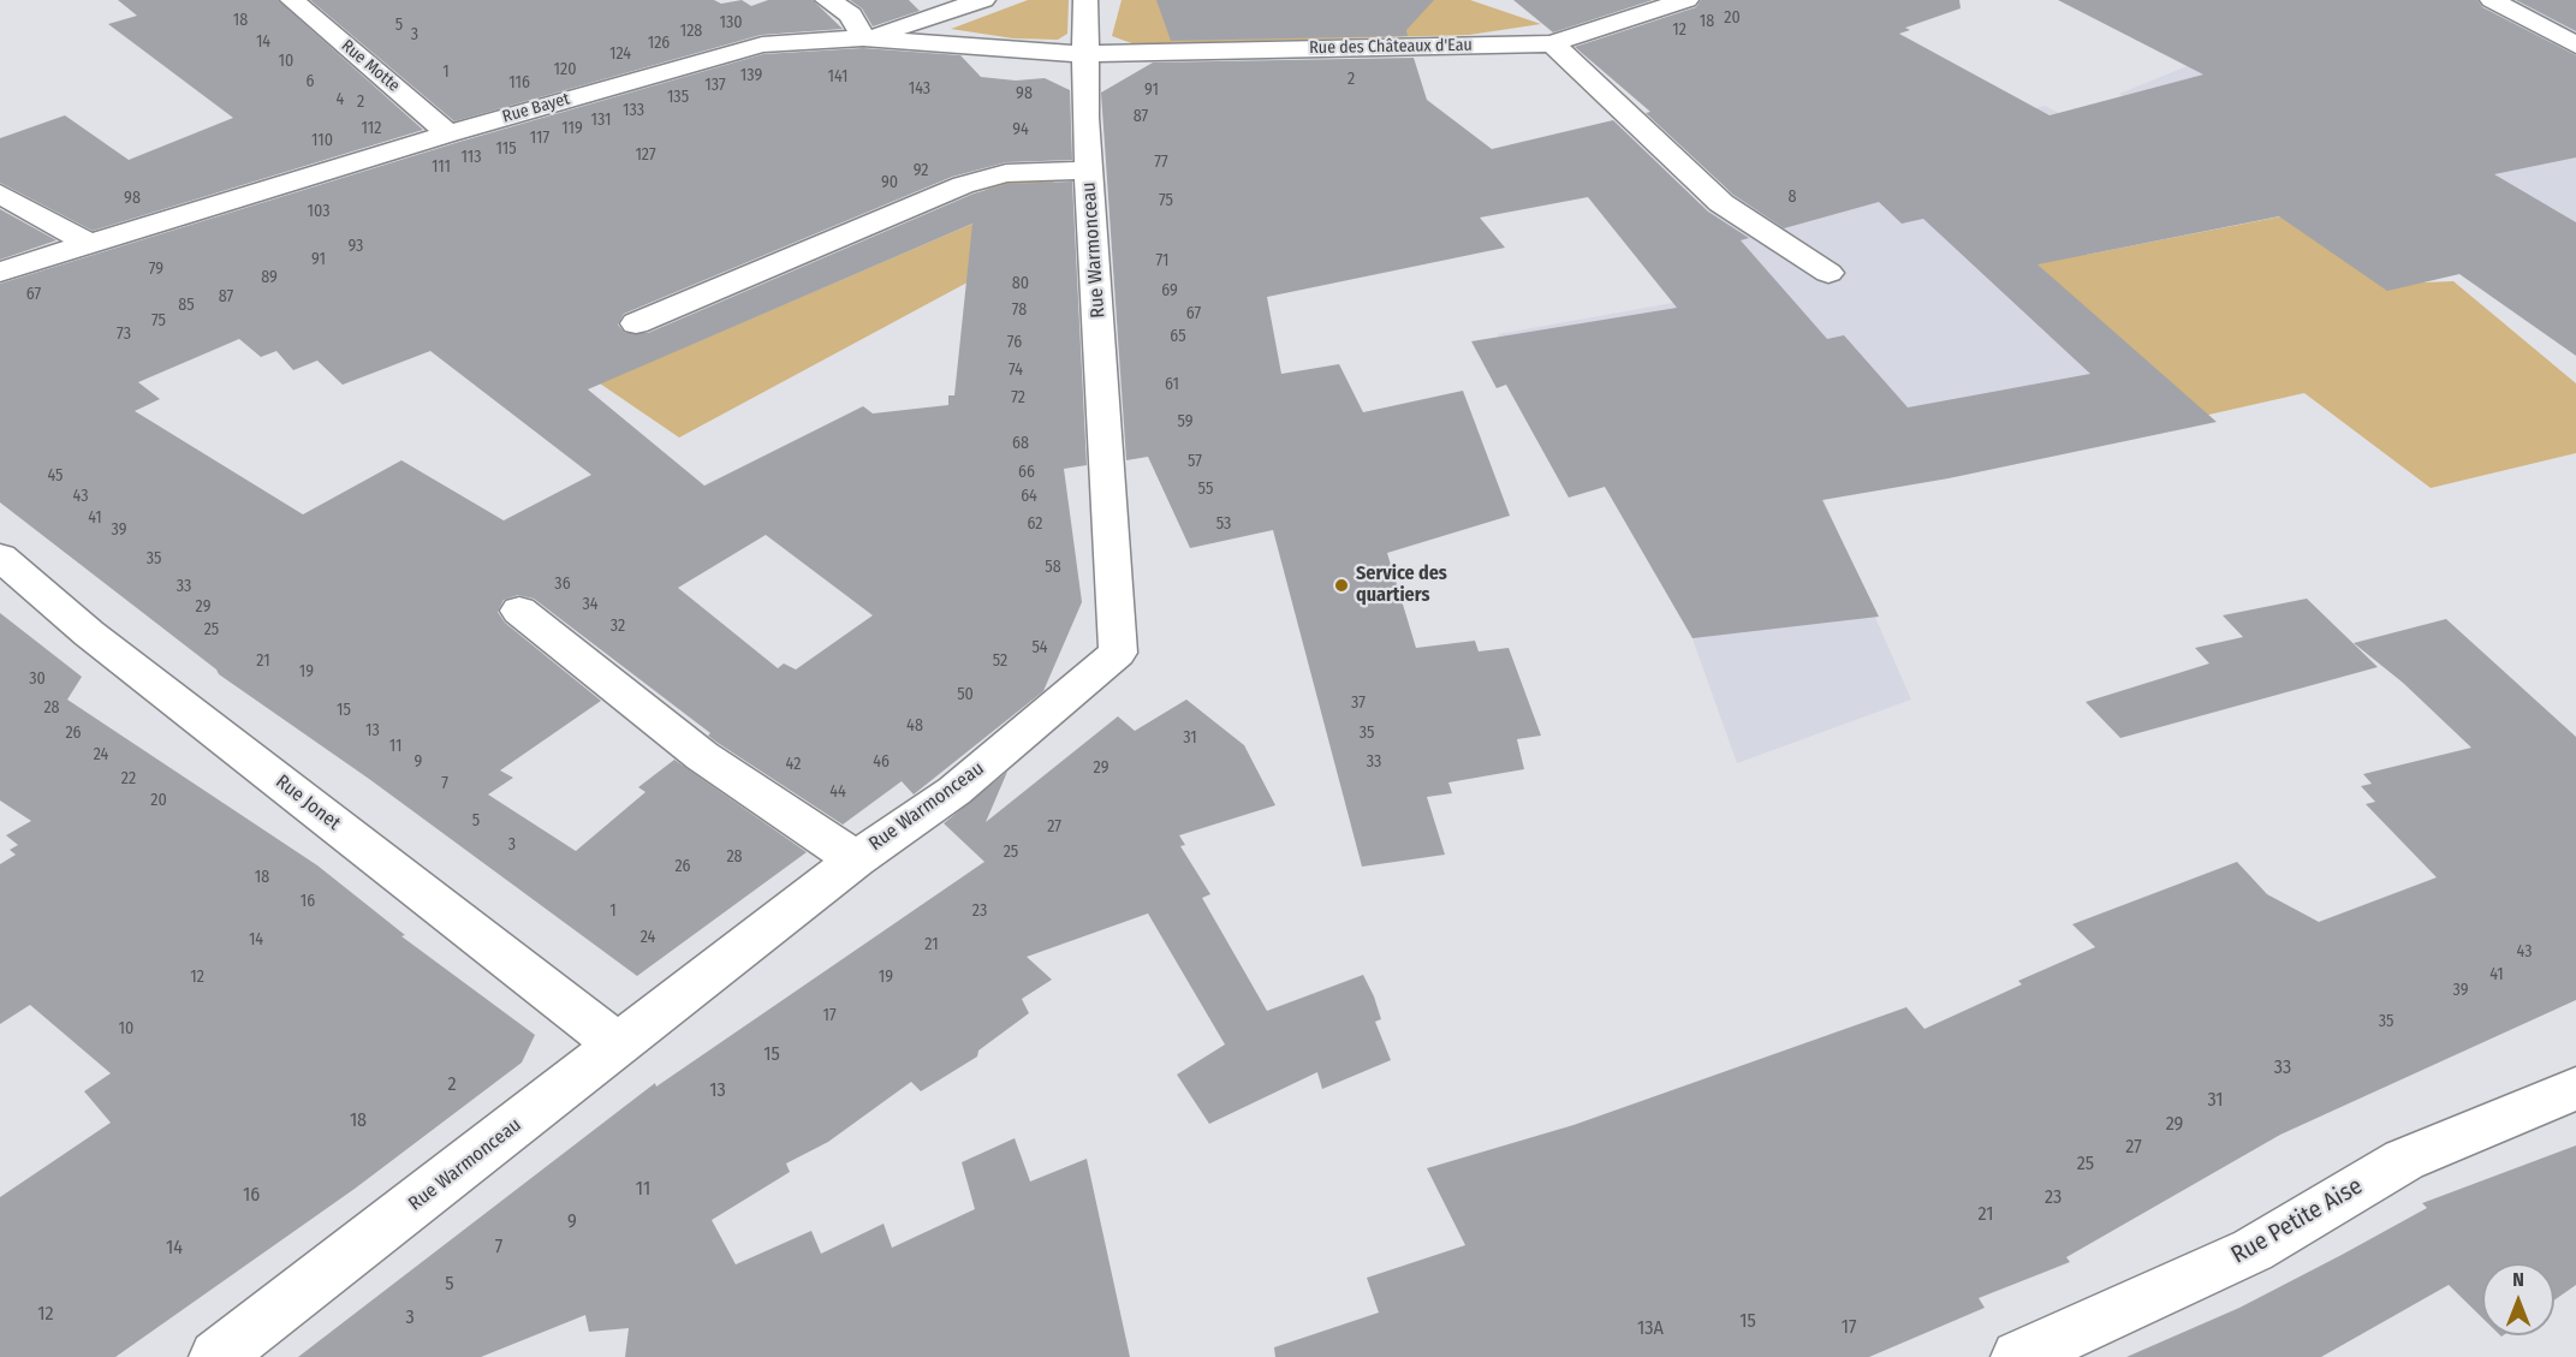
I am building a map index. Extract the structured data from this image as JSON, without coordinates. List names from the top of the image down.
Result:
{
  "streets": {
    "street": [
      "Rue des Châteaux d'Eau",
      "Rue Motte",
      "Rue Bayet",
      "Rue Warmonceau",
      "Rue Jonet",
      "Rue Petite Aise"
    ]
  },
  "crossings": [
    ["Rue des Châteaux d'Eau", "Rue Bayet"],
    ["Rue des Châteaux d'Eau", "Rue Warmonceau"],
    ["Rue Motte", "Rue Bayet"],
    ["Rue Bayet", "Rue Warmonceau"],
    ["Rue Warmonceau", "Rue Jonet"]
  ],
  "places": ["Service des quartiers"],
  "house_numbers": [
    "20",
    "18",
    "18",
    "130",
    "5",
    "12",
    "128",
    "3",
    "14",
    "126",
    "124",
    "10",
    "120",
    "1",
    "139",
    "141",
    "2",
    "6",
    "116",
    "137",
    "143",
    "91",
    "98",
    "135",
    "4",
    "2",
    "133",
    "87",
    "131",
    "112",
    "119",
    "94",
    "117",
    "110",
    "115",
    "127",
    "113",
    "77",
    "111",
    "92",
    "90",
    "8",
    "98",
    "75",
    "103",
    "93",
    "91",
    "71",
    "79",
    "89",
    "80",
    "69",
    "67",
    "87",
    "85",
    "78",
    "67",
    "75",
    "73",
    "65",
    "76",
    "74",
    "61",
    "72",
    "59",
    "68",
    "57",
    "66",
    "45",
    "55",
    "43",
    "64",
    "41",
    "62",
    "53",
    "39",
    "35",
    "58",
    "36",
    "33",
    "34",
    "29",
    "32",
    "25",
    "54",
    "21",
    "52",
    "19",
    "30",
    "50",
    "37",
    "28",
    "15",
    "48",
    "13",
    "26",
    "35",
    "31",
    "11",
    "24",
    "9",
    "46",
    "33",
    "42",
    "29",
    "22",
    "7",
    "44",
    "20",
    "5",
    "27",
    "3",
    "25",
    "28",
    "26",
    "18",
    "16",
    "1",
    "23",
    "24",
    "14",
    "21",
    "43",
    "41",
    "12",
    "19",
    "39",
    "17",
    "35",
    "10",
    "15",
    "33",
    "2",
    "13",
    "31",
    "18",
    "29",
    "27",
    "25",
    "11",
    "16",
    "23",
    "21",
    "9",
    "7",
    "14",
    "5",
    "12",
    "3",
    "15",
    "17",
    "13A"
  ],
  "north": "top"
}
